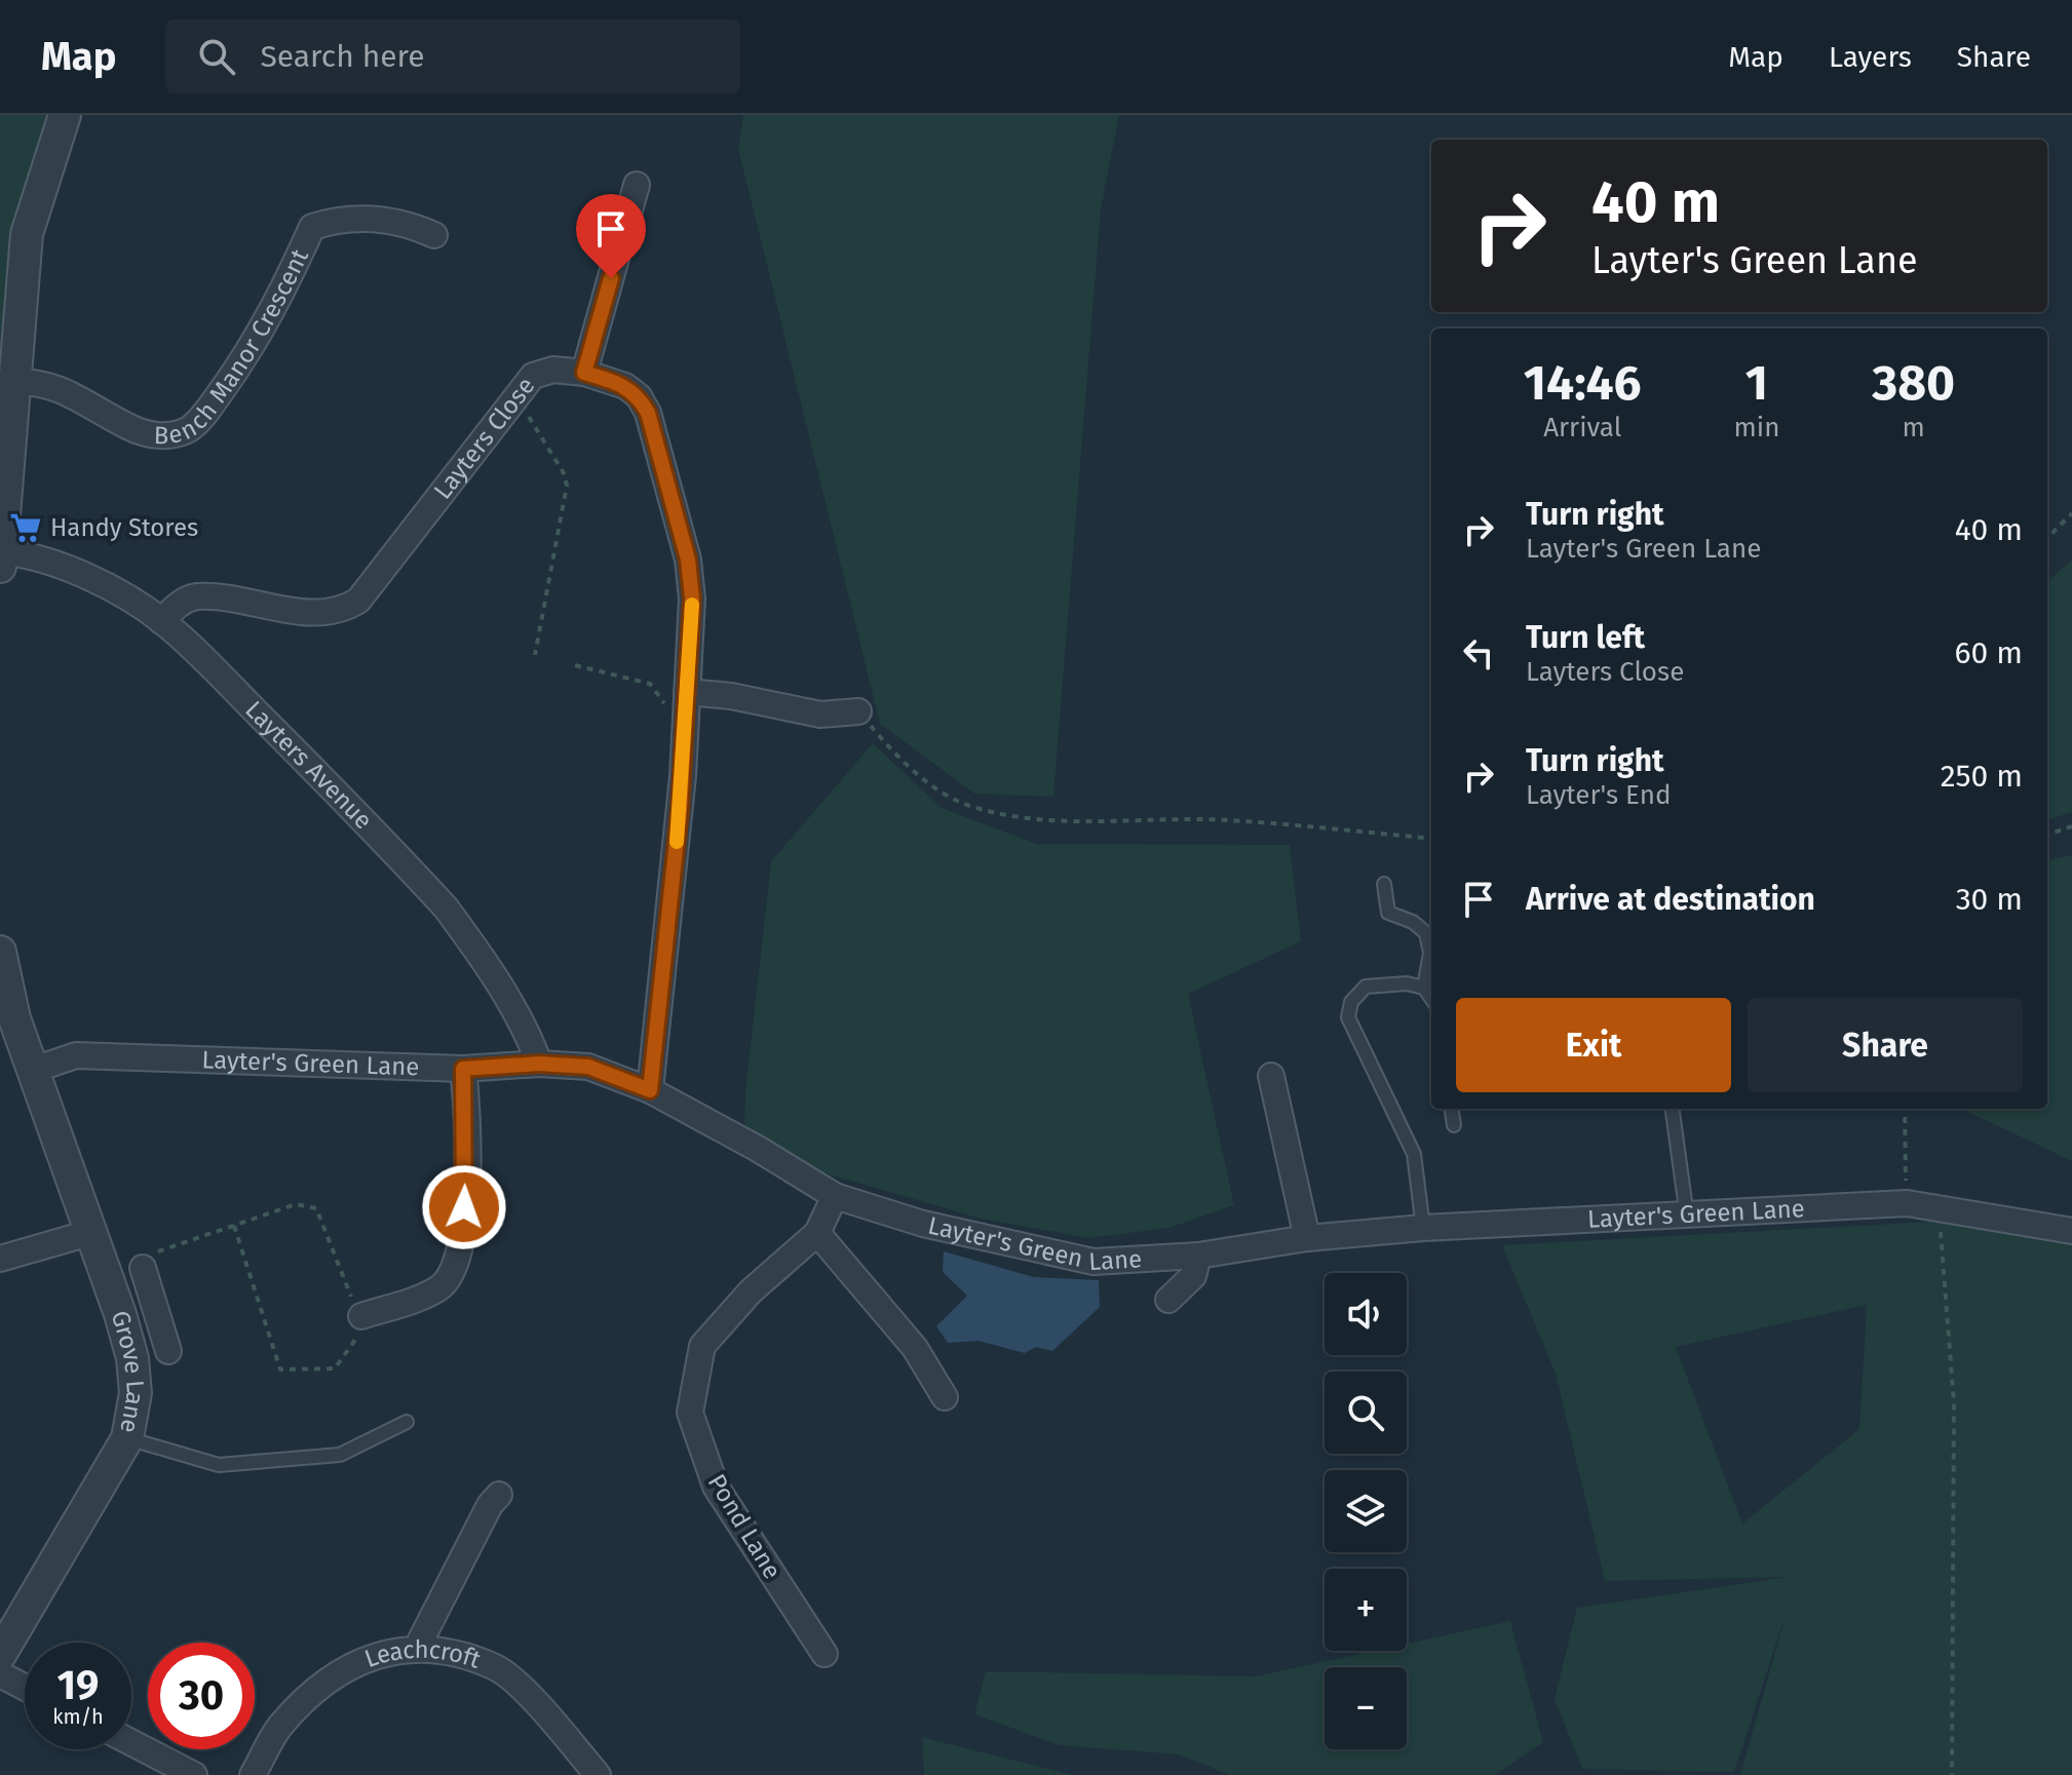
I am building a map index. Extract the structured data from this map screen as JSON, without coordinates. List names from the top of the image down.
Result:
{
  "streets": {
    "street": [
      "Bench Manor Crescent",
      "Layters Close",
      "Layters Avenue",
      "Layter's Green Lane",
      "Grove Lane",
      "Pond Lane",
      "Leachcroft"
    ]
  },
  "crossings": [
    ["Layters Close", "Layters Avenue"],
    ["Layters Close", "Layter's Green Lane"],
    ["Layters Avenue", "Layter's Green Lane"],
    ["Layter's Green Lane", "Grove Lane"],
    ["Layter's Green Lane", "Pond Lane"]
  ],
  "places": {
    "supermarket": ["Handy Stores"]
  },
  "page": {
    "header": "Map",
    "search": "Search here",
    "nav": ["Map", "Layers", "Share"],
    "turn": ["40 m", "Layter's Green Lane"],
    "eta": [
      "14:46",
      "Arrival",
      "1",
      "min",
      "380",
      "m"
    ],
    "list": [
      {
        "name": "Turn right",
        "note": "Layter's Green Lane",
        "value": "40 m"
      },
      {
        "name": "Turn left",
        "note": "Layters Close",
        "value": "60 m"
      },
      {
        "name": "Turn right",
        "note": "Layter's End",
        "value": "250 m"
      },
      {
        "name": "Arrive at destination",
        "value": "30 m"
      }
    ],
    "buttons": ["Exit", "Share"],
    "map_buttons": ["+", "−"],
    "speed": "19 km/h",
    "limit": "30"
  }
}
